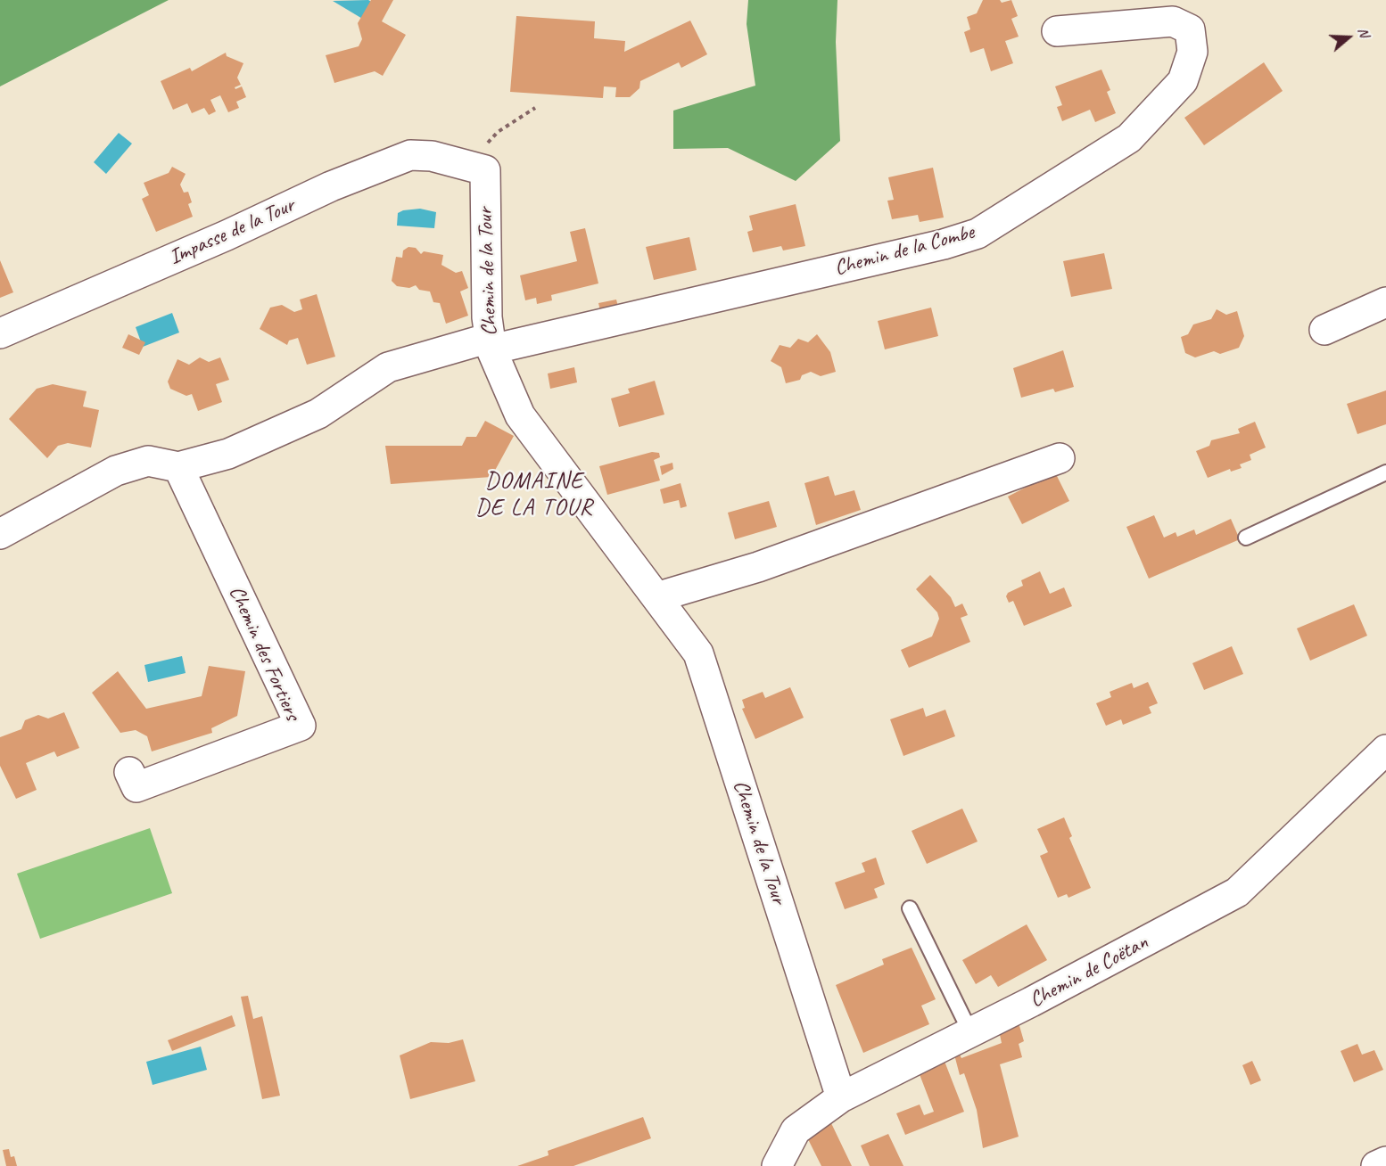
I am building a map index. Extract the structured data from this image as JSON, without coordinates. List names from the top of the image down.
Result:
{
  "streets": {
    "street": [
      "Impasse de la Tour",
      "Chemin de la Combe",
      "Chemin de la Tour",
      "Chemin des Fortiers",
      "Chemin de Coëtan"
    ]
  },
  "crossings": [
    ["Impasse de la Tour", "Chemin de la Tour"],
    ["Chemin de la Combe", "Chemin de la Tour"],
    ["Chemin de la Tour", "Chemin de Coëtan"]
  ],
  "districts": ["DOMAINE DE LA TOUR"],
  "north": "right"
}
